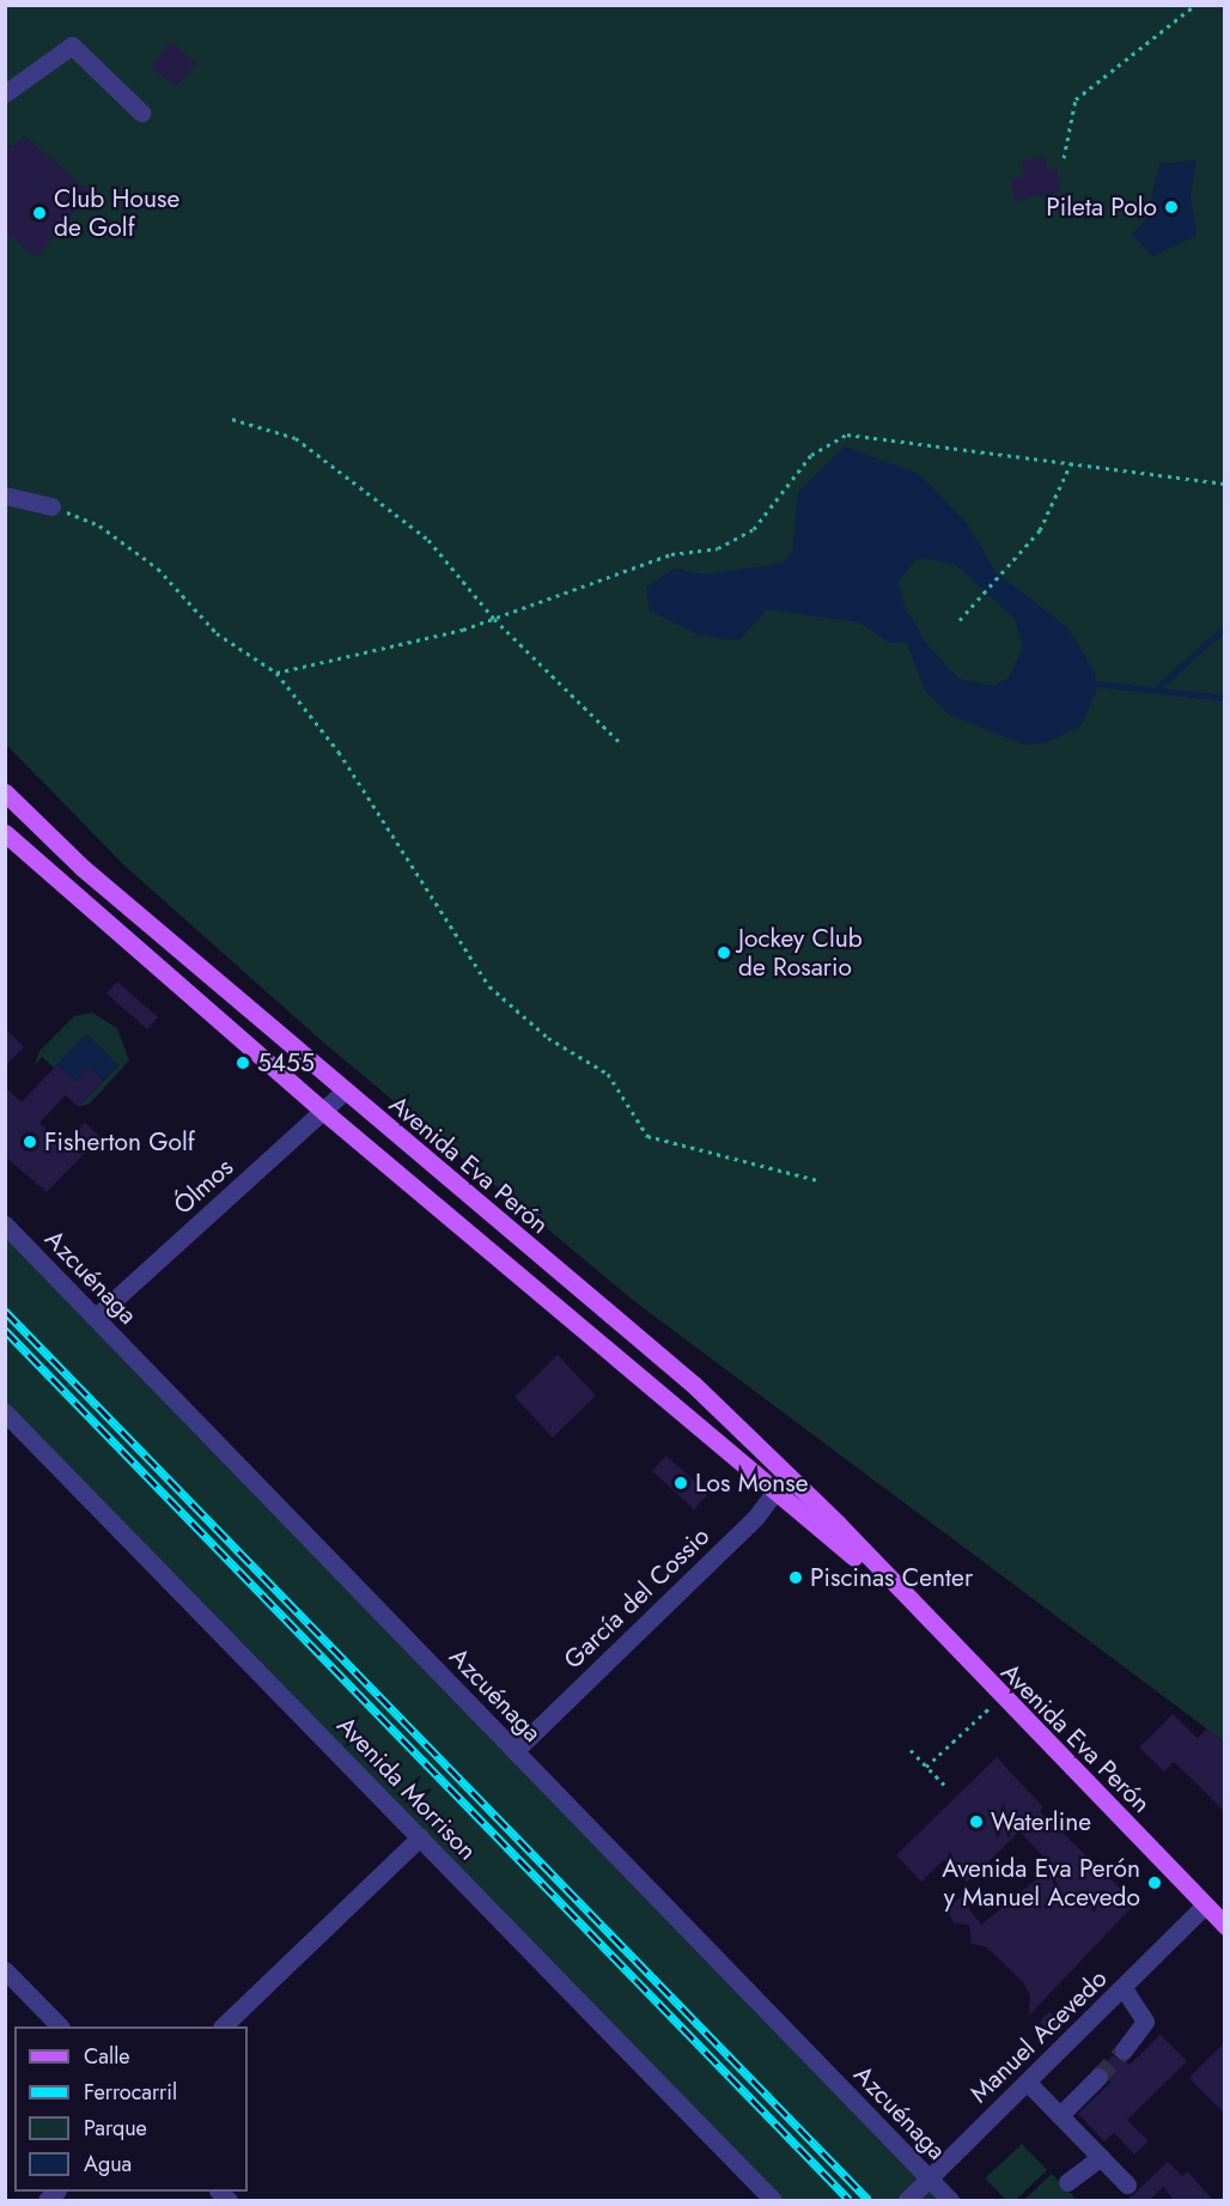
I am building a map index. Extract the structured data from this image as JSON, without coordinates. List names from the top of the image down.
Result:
{
  "streets": {
    "main road": ["Avenida Eva Perón"],
    "street": [
      "Ólmos",
      "Azcuénaga",
      "García del Cossio",
      "Avenida Morrison",
      "Manuel Acevedo"
    ]
  },
  "crossings": [
    ["Avenida Eva Perón", "Ólmos"],
    ["Avenida Eva Perón", "García del Cossio"],
    ["Avenida Eva Perón", "Manuel Acevedo"],
    ["Ólmos", "Azcuénaga"],
    ["Azcuénaga", "García del Cossio"],
    ["Azcuénaga", "Manuel Acevedo"]
  ],
  "places": [
    "Pileta Polo",
    "Club House de Golf",
    "Jockey Club de Rosario",
    "5455",
    "Fisherton Golf",
    "Los Monse",
    "Piscinas Center",
    "Waterline",
    "Avenida Eva Perón y Manuel Acevedo"
  ],
  "legend": [
    "Calle",
    "Ferrocarril",
    "Parque",
    "Agua"
  ]
}
